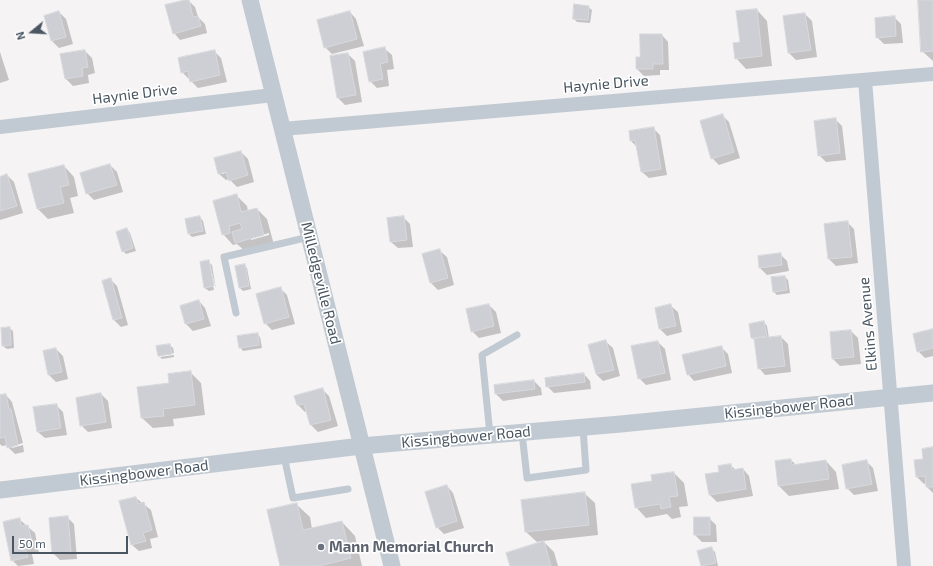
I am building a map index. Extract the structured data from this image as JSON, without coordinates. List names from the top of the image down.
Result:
{
  "streets": {
    "street": [
      "Haynie Drive",
      "Milledgeville Road",
      "Elkins Avenue",
      "Kissingbower Road"
    ]
  },
  "crossings": [
    ["Haynie Drive", "Milledgeville Road"],
    ["Haynie Drive", "Elkins Avenue"],
    ["Milledgeville Road", "Kissingbower Road"],
    ["Elkins Avenue", "Kissingbower Road"]
  ],
  "places": ["Mann Memorial Church"],
  "scale_bar": "50 m",
  "north": "left"
}
